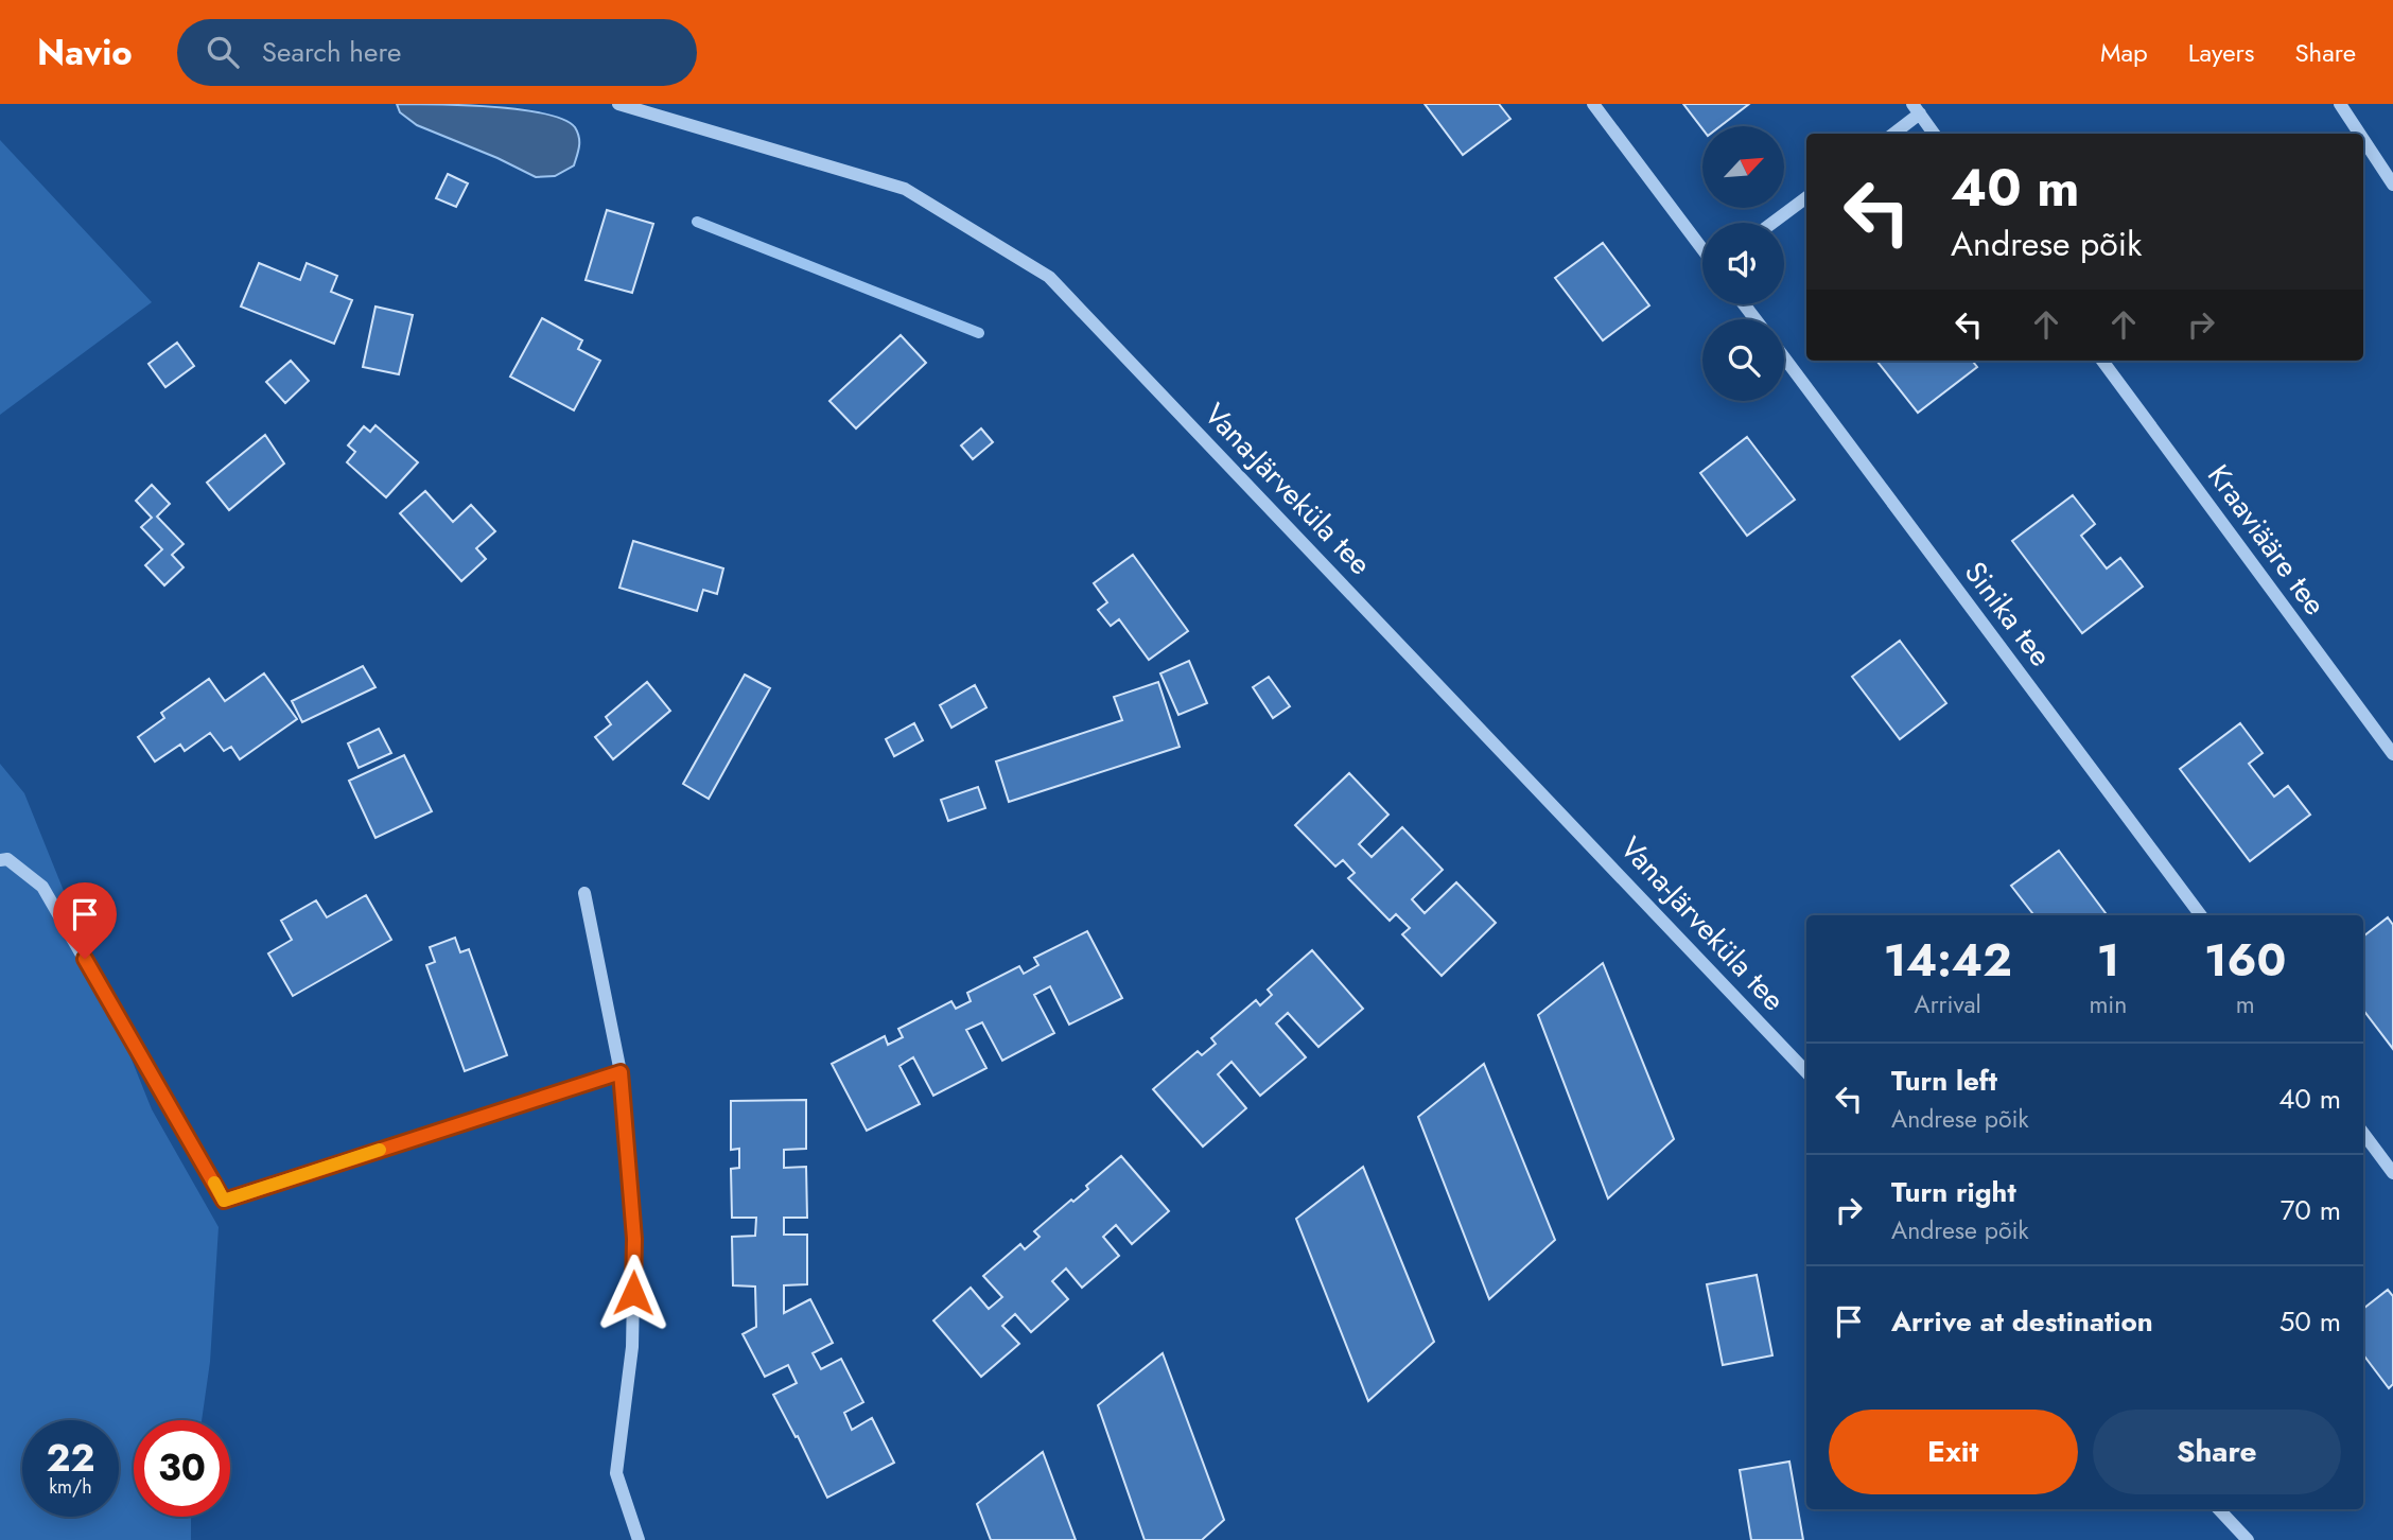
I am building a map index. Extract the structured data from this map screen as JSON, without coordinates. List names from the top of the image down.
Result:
{
  "streets": {
    "street": ["Vana-Järveküla tee", "Kraaviääre tee", "Sinika tee"]
  },
  "north": "top right",
  "page": {
    "header": "Navio",
    "search": "Search here",
    "nav": ["Map", "Layers", "Share"],
    "turn": ["40 m", "Andrese põik"],
    "eta": [
      "14:42",
      "Arrival",
      "1",
      "min",
      "160",
      "m"
    ],
    "list": [
      {
        "name": "Turn left",
        "note": "Andrese põik",
        "value": "40 m"
      },
      {
        "name": "Turn right",
        "note": "Andrese põik",
        "value": "70 m"
      },
      {
        "name": "Arrive at destination",
        "value": "50 m"
      }
    ],
    "buttons": ["Exit", "Share"],
    "speed": "22 km/h",
    "limit": "30"
  }
}
